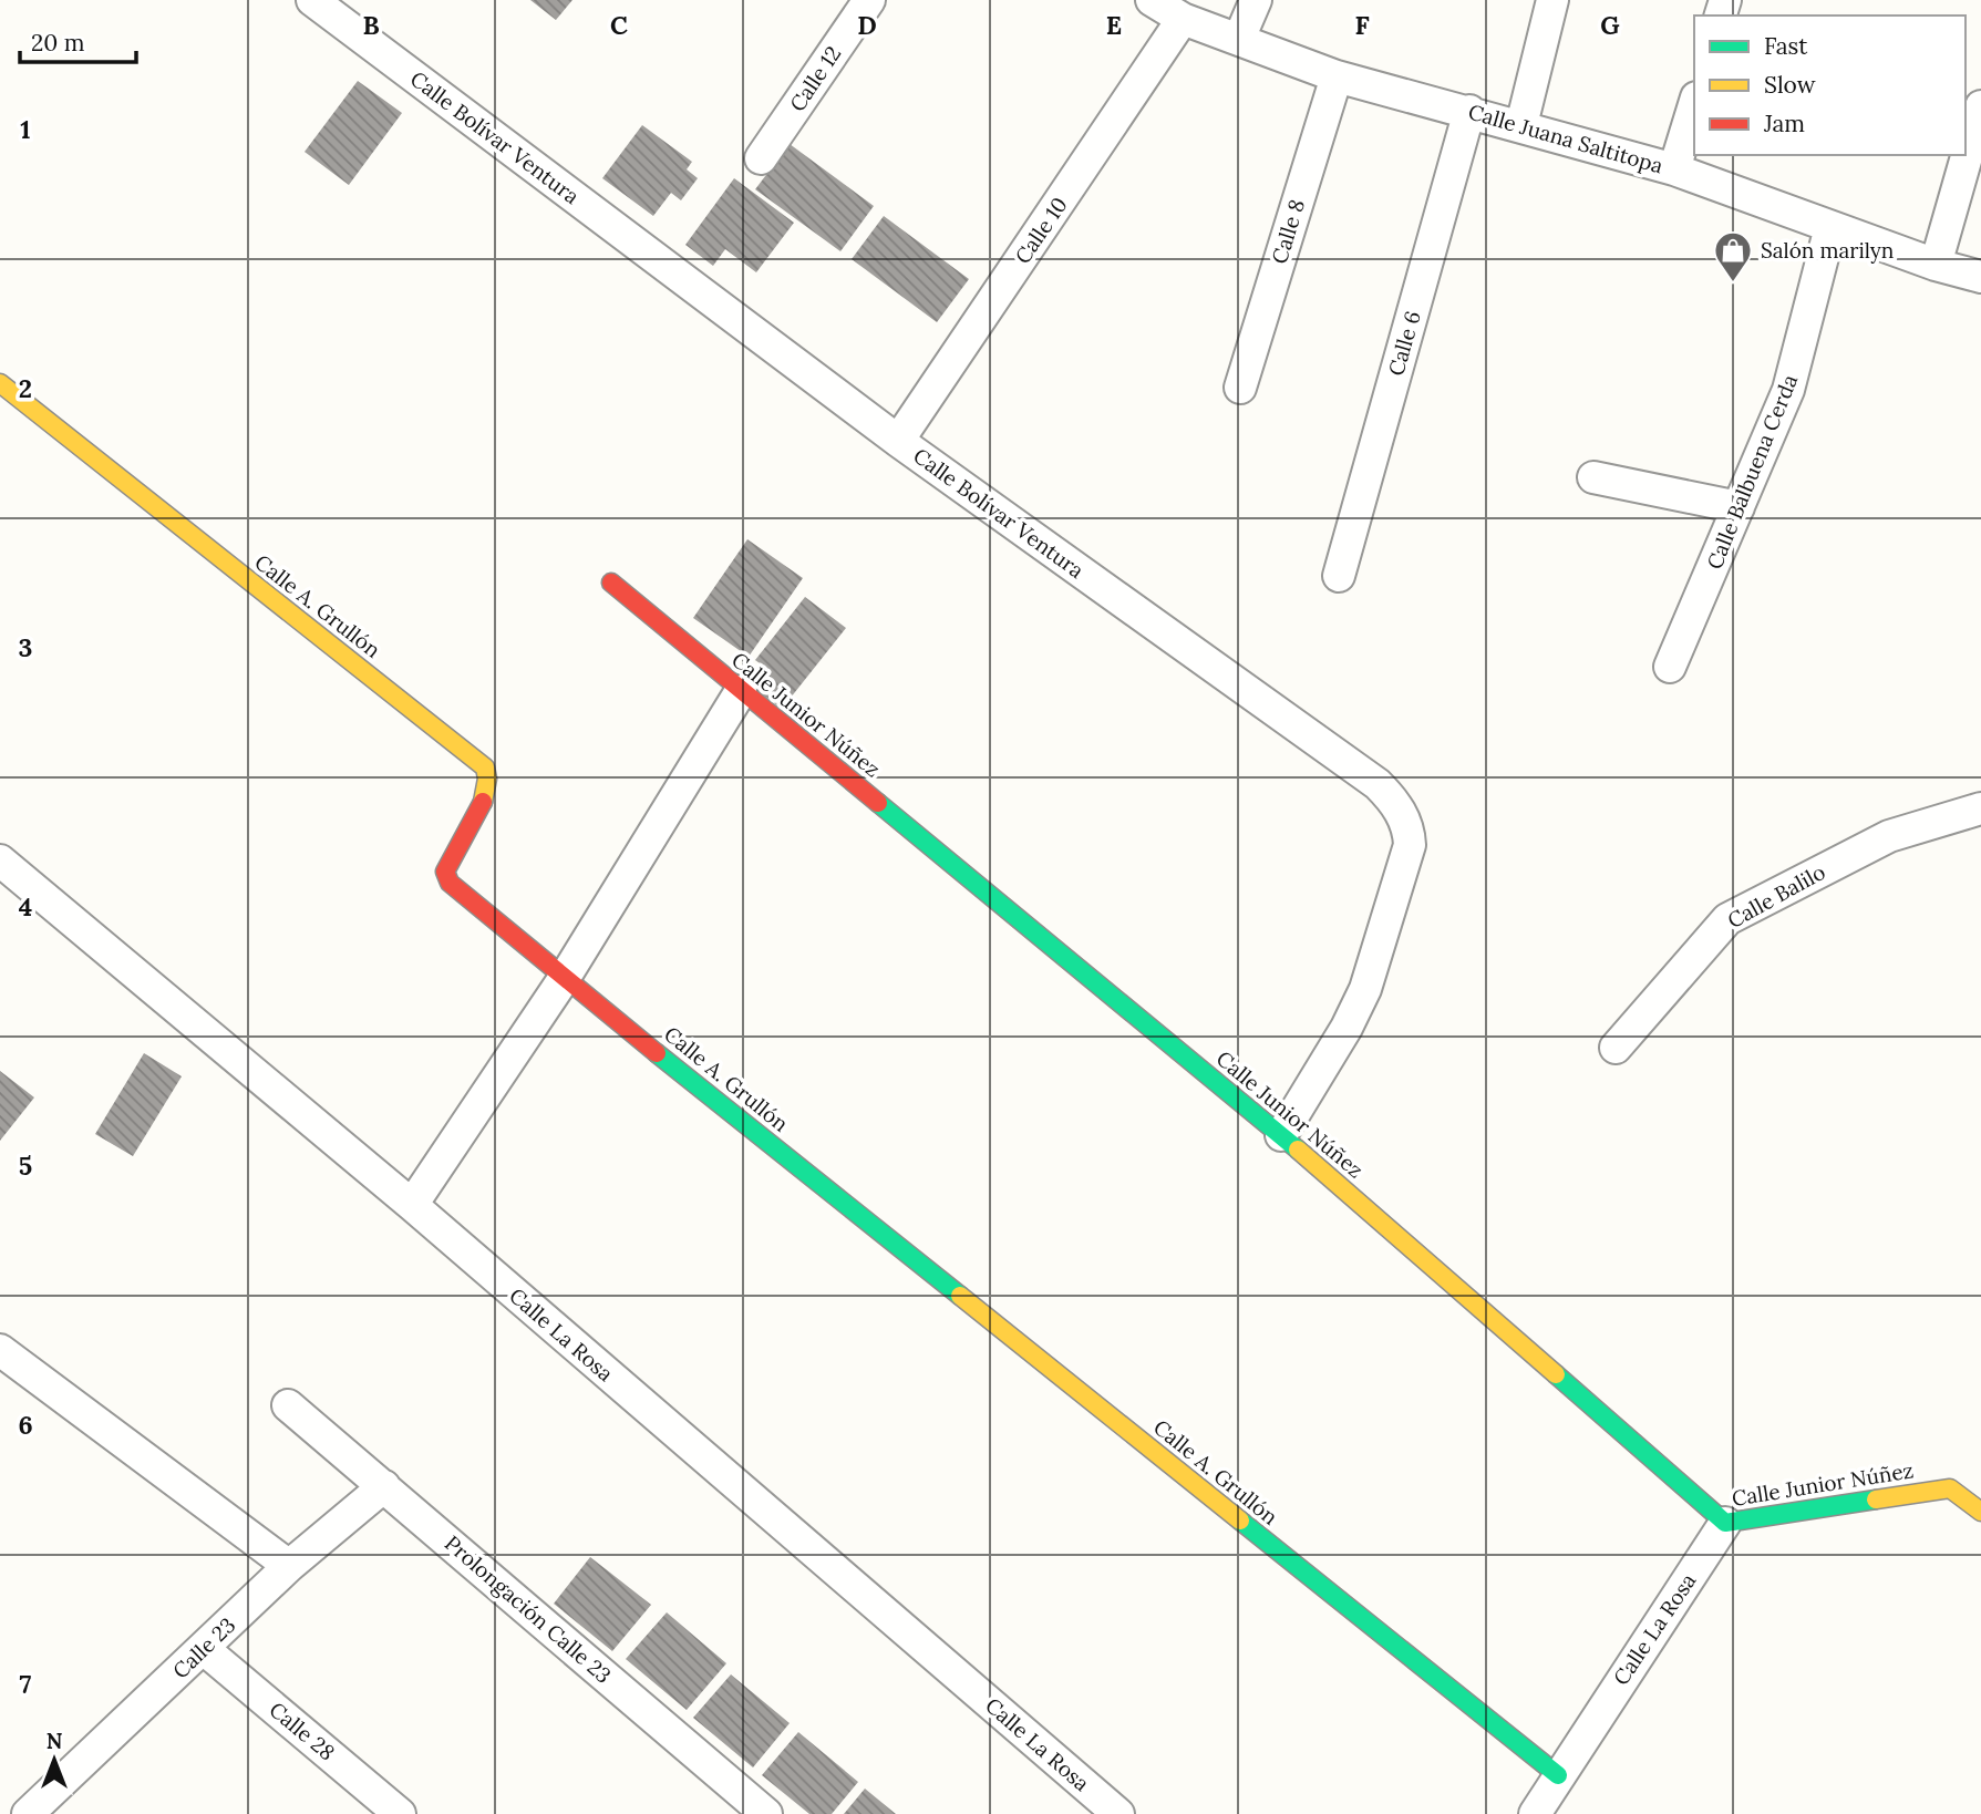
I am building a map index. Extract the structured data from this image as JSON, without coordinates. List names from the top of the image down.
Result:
{
  "streets": {
    "street": [
      "Calle 12",
      "Calle Bolívar Ventura",
      "Calle Juana Saltitopa",
      "Calle 10",
      "Calle 8",
      "Calle 6",
      "Calle Balbuena Cerda",
      "Calle A. Grullón",
      "Calle Junior Núñez",
      "Calle Balilo",
      "Calle La Rosa",
      "Prolongación Calle 23",
      "Calle 23",
      "Calle 28"
    ]
  },
  "crossings": [
    ["Calle Bolívar Ventura", "Calle 10"],
    ["Calle Bolívar Ventura", "Calle Junior Núñez"],
    ["Calle Juana Saltitopa", "Calle 10"],
    ["Calle Juana Saltitopa", "Calle 8"],
    ["Calle Juana Saltitopa", "Calle 6"],
    ["Calle Juana Saltitopa", "Calle Balbuena Cerda"],
    ["Calle A. Grullón", "Calle La Rosa"],
    ["Calle Junior Núñez", "Calle La Rosa"],
    ["Prolongación Calle 23", "Calle 23"],
    ["Calle 23", "Calle 28"]
  ],
  "places": {
    "shop": ["Salón marilyn"]
  },
  "legend": ["Fast", "Slow", "Jam"],
  "scale_bar": "20 m",
  "north": "top",
  "grid": {
    "columns": [
      "B",
      "C",
      "D",
      "E",
      "F",
      "G"
    ],
    "rows": [
      "1",
      "2",
      "3",
      "4",
      "5",
      "6",
      "7"
    ]
  }
}
